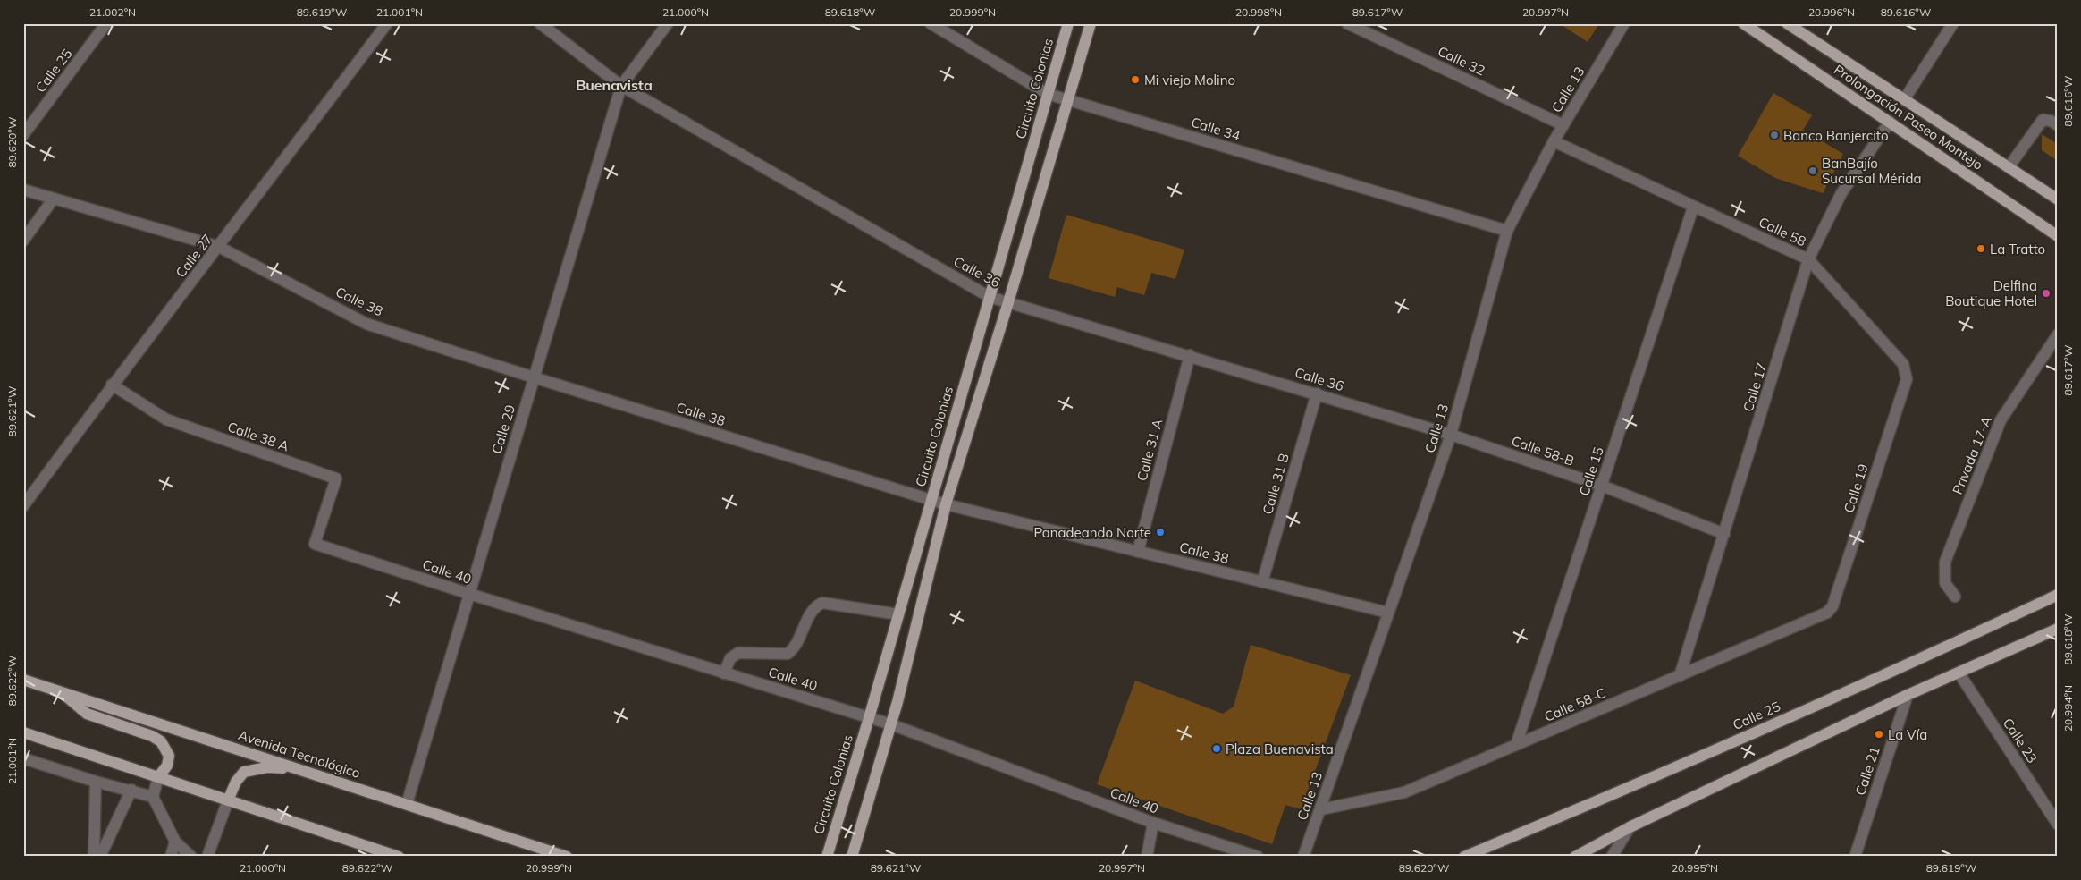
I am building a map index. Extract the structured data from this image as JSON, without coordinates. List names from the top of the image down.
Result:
{
  "streets": {
    "main road": [
      "Calle 25",
      "Circuito Colonias",
      "Prolongación Paseo Montejo",
      "Avenida Tecnológico"
    ],
    "street": [
      "Calle 32",
      "Calle 13",
      "Calle 34",
      "Calle 58",
      "Calle 27",
      "Calle 36",
      "Calle 38",
      "Calle 17",
      "Calle 29",
      "Calle 38 A",
      "Calle 31 A",
      "Calle 58-B",
      "Privada 17-A",
      "Calle 15",
      "Calle 31 B",
      "Calle 19",
      "Calle 40",
      "Calle 58-C",
      "Calle 23",
      "Calle 21"
    ]
  },
  "crossings": [
    ["Calle 32", "Calle 13"],
    ["Circuito Colonias", "Calle 34"],
    ["Circuito Colonias", "Calle 36"],
    ["Circuito Colonias", "Calle 38"],
    ["Circuito Colonias", "Calle 40"],
    ["Calle 13", "Calle 34"],
    ["Calle 13", "Calle 58"],
    ["Calle 13", "Calle 36"],
    ["Calle 13", "Calle 38"],
    ["Calle 13", "Calle 58-B"],
    ["Calle 13", "Calle 58-C"],
    ["Prolongación Paseo Montejo", "Calle 17"],
    ["Calle 58", "Calle 17"],
    ["Calle 58", "Calle 15"],
    ["Calle 58", "Calle 19"],
    ["Calle 27", "Calle 38"],
    ["Calle 27", "Calle 38 A"],
    ["Calle 36", "Calle 29"],
    ["Calle 36", "Calle 31 A"],
    ["Calle 36", "Calle 58-B"],
    ["Calle 36", "Calle 31 B"],
    ["Calle 38", "Calle 29"],
    ["Calle 38", "Calle 31 A"],
    ["Calle 38", "Calle 31 B"],
    ["Calle 17", "Calle 58-B"],
    ["Calle 17", "Calle 58-C"],
    ["Calle 29", "Calle 40"],
    ["Calle 29", "Avenida Tecnológico"],
    ["Calle 38 A", "Calle 40"],
    ["Calle 58-B", "Calle 15"],
    ["Calle 15", "Calle 58-C"],
    ["Calle 19", "Calle 58-C"]
  ],
  "districts": ["Buenavista"],
  "places": [
    "Mi viejo Molino",
    "Banco Banjercito",
    "BanBajío Sucursal Mérida",
    "La Tratto",
    "Delfina Boutique Hotel",
    "Panadeando Norte",
    "La Vía",
    "Plaza Buenavista"
  ],
  "coordinates": [
    "21.002°N",
    "89.619°W",
    "21.001°N",
    "21.000°N",
    "89.618°W",
    "20.999°N",
    "20.998°N",
    "89.617°W",
    "20.997°N",
    "20.996°N",
    "89.616°W",
    "89.620°W",
    "89.621°W",
    "89.622°W",
    "20.994°N",
    "20.995°N"
  ]
}
